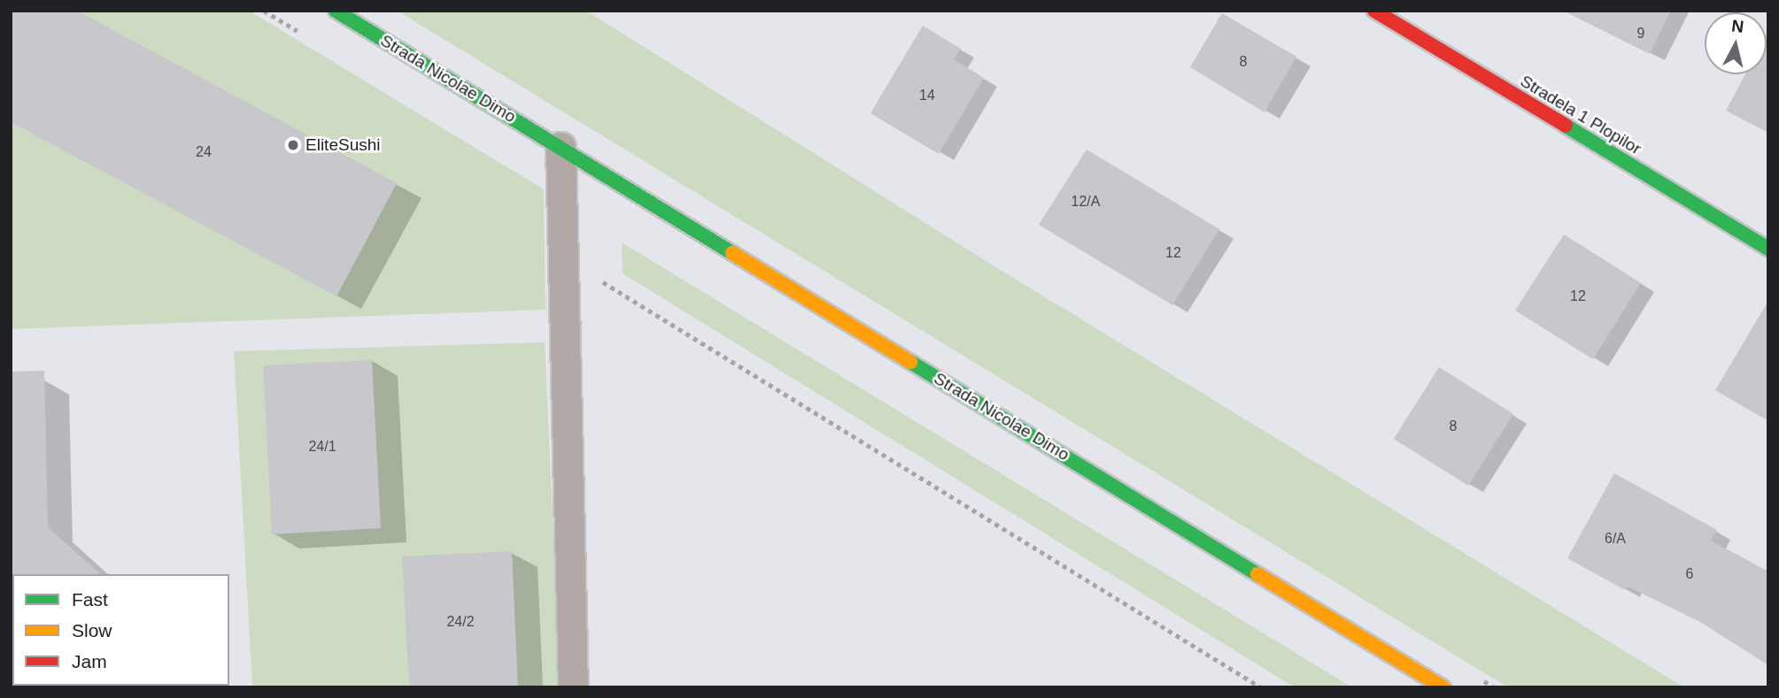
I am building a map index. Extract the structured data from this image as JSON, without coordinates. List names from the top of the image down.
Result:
{
  "streets": {
    "street": ["Strada Nicolae Dimo", "Stradela 1 Plopilor"]
  },
  "places": ["EliteSushi"],
  "house_numbers": [
    "9",
    "8",
    "14",
    "24",
    "12/A",
    "12",
    "12",
    "8",
    "24/1",
    "6/A",
    "6",
    "24/2"
  ],
  "legend": ["Fast", "Slow", "Jam"],
  "north": "top"
}
